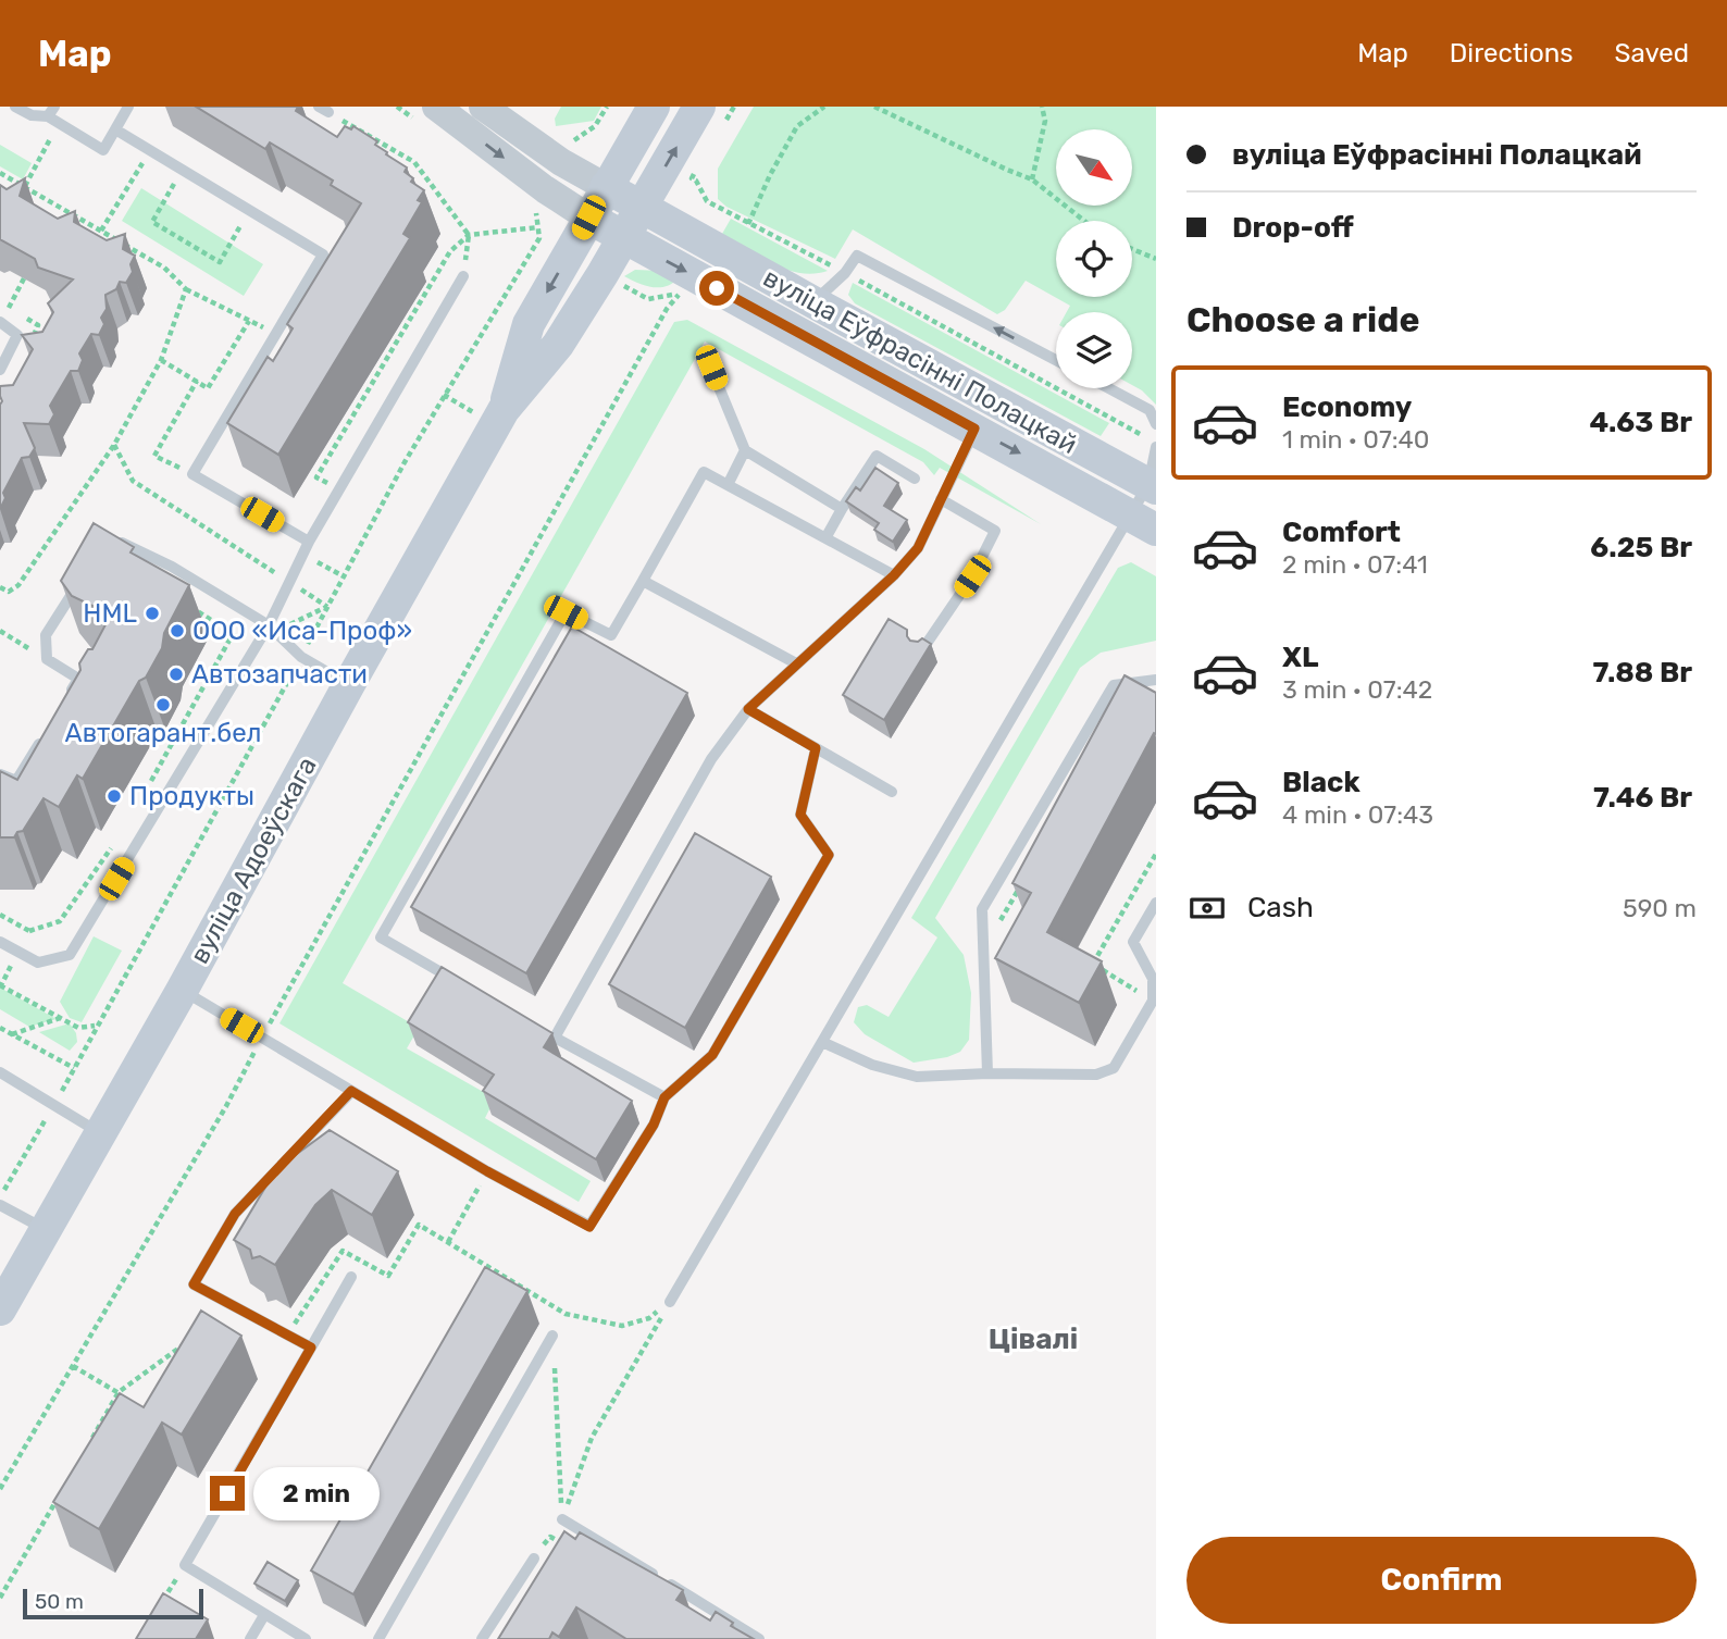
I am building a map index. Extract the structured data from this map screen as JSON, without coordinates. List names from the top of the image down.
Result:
{
  "streets": {
    "main road": ["вуліца Еўфрасінні Полацкай", "вуліца Адоеўскага"]
  },
  "crossings": [
    ["вуліца Еўфрасінні Полацкай", "вуліца Адоеўскага"]
  ],
  "districts": ["Цівалі"],
  "places": [
    "HML",
    "ООО «Иса-Проф»",
    "Автозапчасти",
    "Автогарант.бел",
    "Продукты"
  ],
  "scale_bar": "50 m",
  "north": "bottom right",
  "page": {
    "header": "Map",
    "nav": ["Map", "Directions", "Saved"],
    "banner": ["вуліца Еўфрасінні Полацкай", "Drop-off"],
    "heading": "Choose a ride",
    "list": [
      {
        "name": "Economy",
        "note": "1 min · 07:40",
        "value": "4.63 Br"
      },
      {
        "name": "Comfort",
        "note": "2 min · 07:41",
        "value": "6.25 Br"
      },
      {
        "name": "XL",
        "note": "3 min · 07:42",
        "value": "7.88 Br"
      },
      {
        "name": "Black",
        "note": "4 min · 07:43",
        "value": "7.46 Br"
      }
    ],
    "pay": ["Cash", "590 m"],
    "bubble": "2 min",
    "buttons": "Confirm",
    "scale": "50 m"
  }
}
